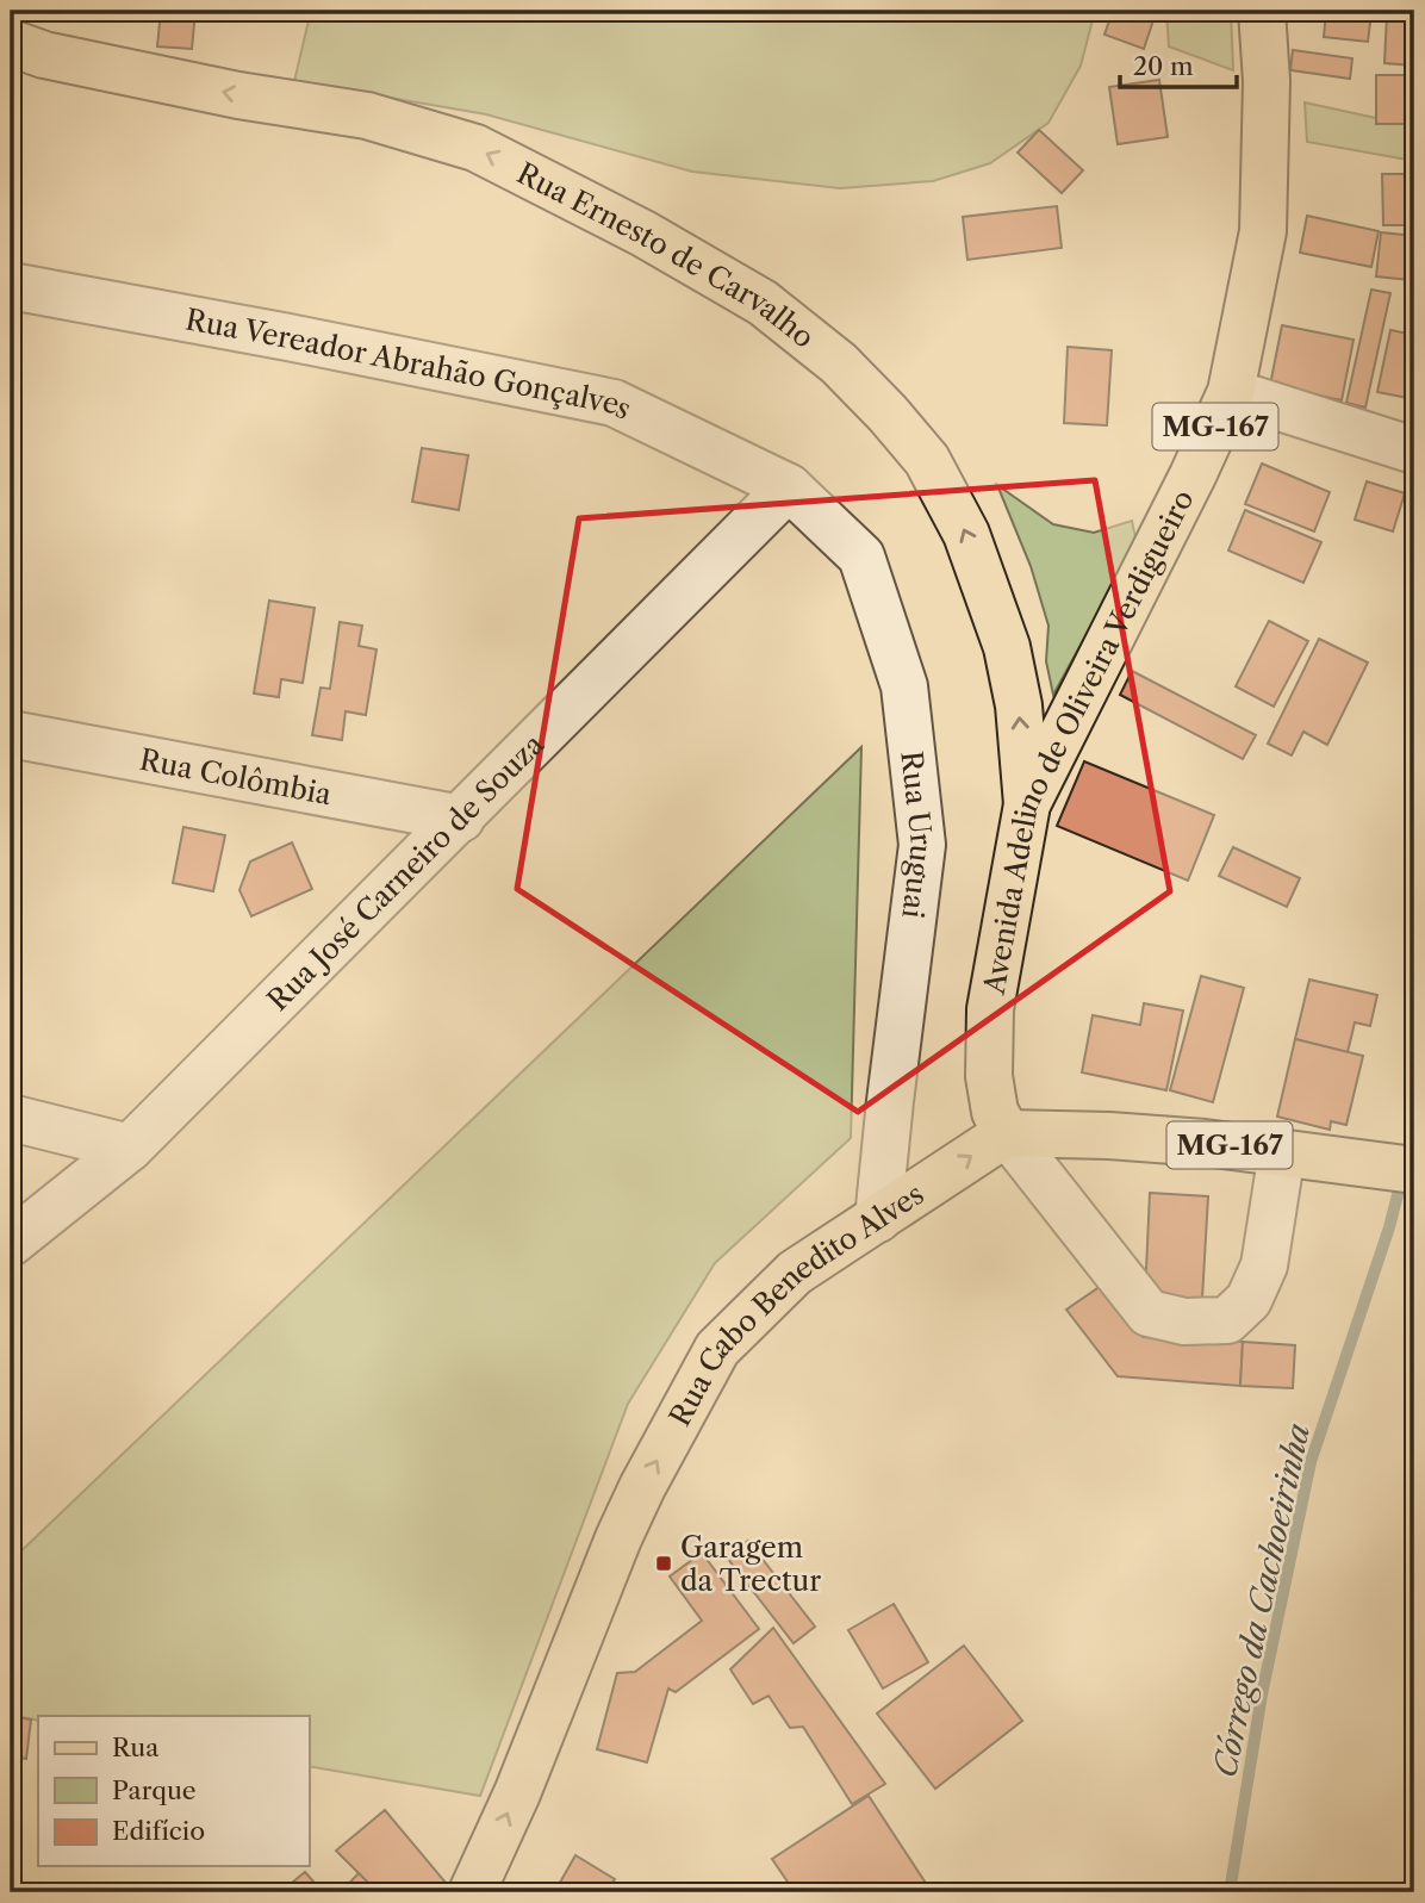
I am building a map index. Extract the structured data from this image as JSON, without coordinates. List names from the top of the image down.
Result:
{
  "streets": {
    "main road": [
      "Rua Ernesto de Carvalho",
      "MG-167",
      "Avenida Adelino de Oliveira Verdigueiro",
      "Rua Cabo Benedito Alves"
    ],
    "street": [
      "Rua Vereador Abrahão Gonçalves",
      "Rua Colômbia",
      "Rua Uruguai",
      "Rua José Carneiro de Souza"
    ]
  },
  "crossings": [
    ["Rua Ernesto de Carvalho", "Avenida Adelino de Oliveira Verdigueiro"],
    ["Rua Vereador Abrahão Gonçalves", "Rua Uruguai"],
    ["Rua Vereador Abrahão Gonçalves", "Rua José Carneiro de Souza"],
    ["MG-167", "Avenida Adelino de Oliveira Verdigueiro"],
    ["MG-167", "Rua Cabo Benedito Alves"],
    ["Avenida Adelino de Oliveira Verdigueiro", "Rua Cabo Benedito Alves"],
    ["Rua Colômbia", "Rua José Carneiro de Souza"],
    ["Rua Uruguai", "Rua José Carneiro de Souza"],
    ["Rua Uruguai", "Rua Cabo Benedito Alves"]
  ],
  "one_way": ["Rua Ernesto de Carvalho", "Rua Cabo Benedito Alves"],
  "water": ["Córrego da Cachoeirinha"],
  "places": {
    "transit": ["Garagem da Trectur"]
  },
  "legend": ["Rua", "Parque", "Edifício"],
  "scale_bar": "20 m"
}
